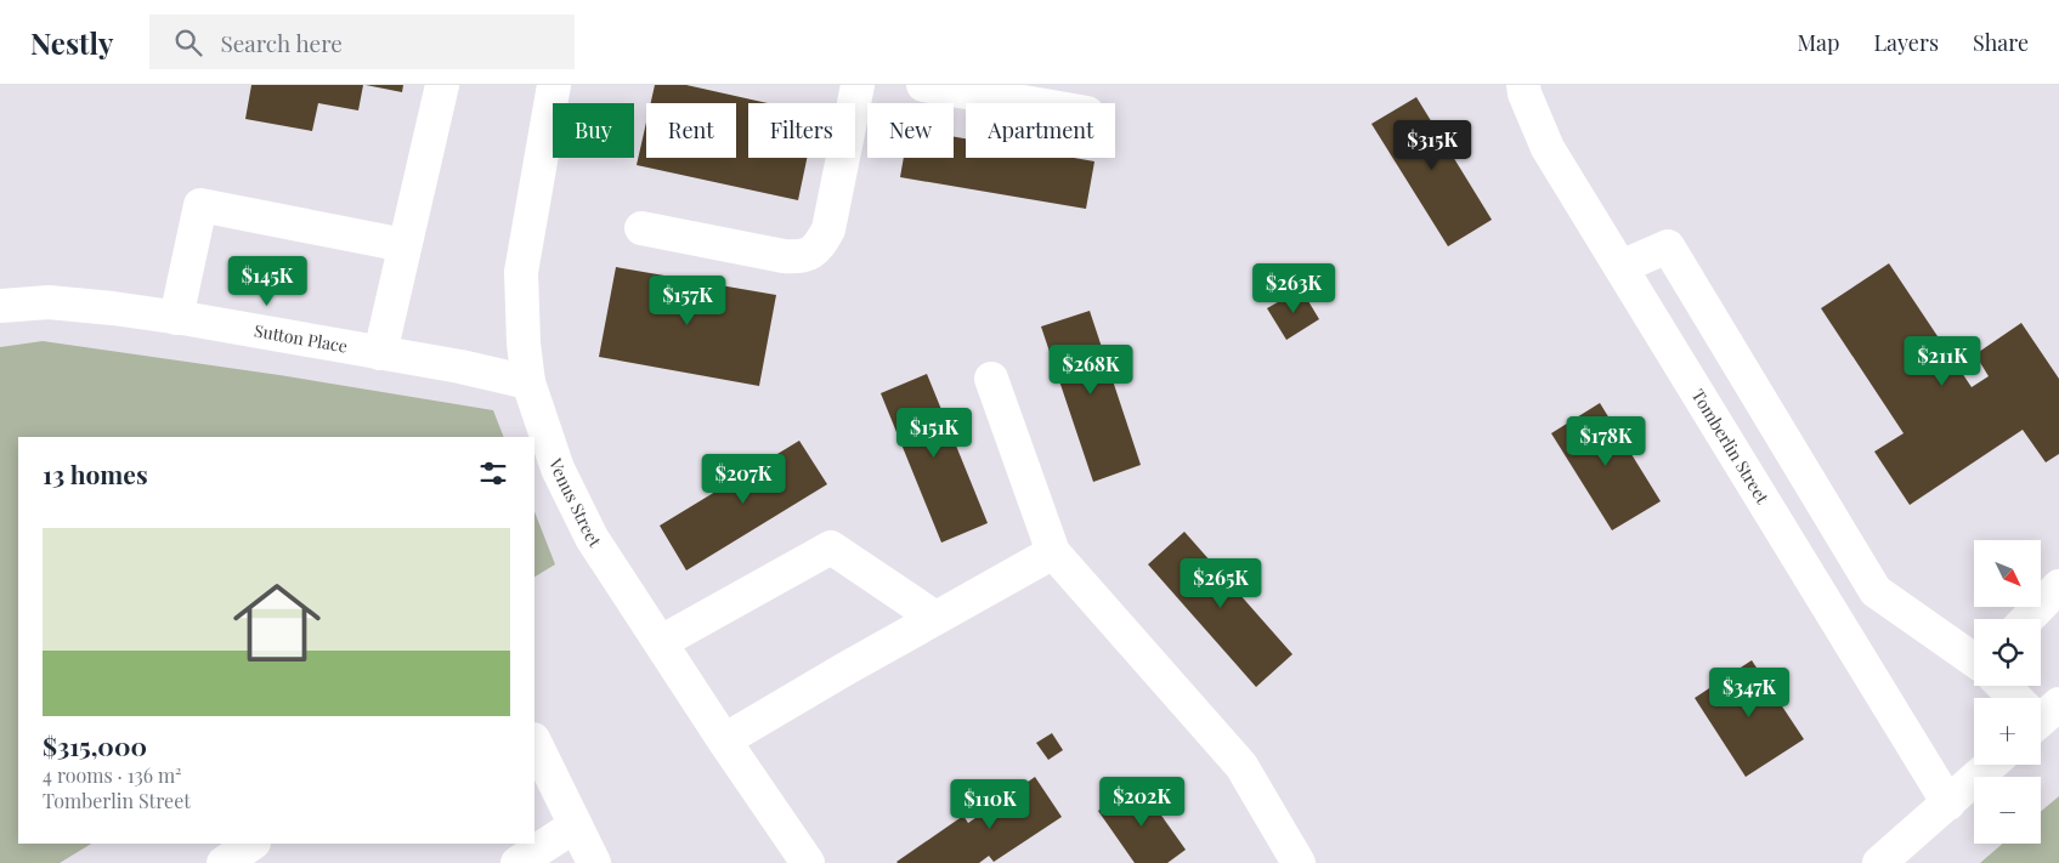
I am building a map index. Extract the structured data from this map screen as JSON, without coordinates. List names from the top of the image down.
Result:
{
  "streets": {
    "street": ["Sutton Place", "Tomberlin Street", "Venus Street"]
  },
  "crossings": [
    ["Sutton Place", "Venus Street"]
  ],
  "north": "bottom right",
  "page": {
    "header": "Nestly",
    "search": "Search here",
    "nav": ["Map", "Layers", "Share"],
    "chip": [
      "Buy",
      "Rent",
      "Filters",
      "New",
      "Apartment"
    ],
    "price": [
      "$315K",
      "$145K",
      "$263K",
      "$157K",
      "$211K",
      "$268K",
      "$151K",
      "$178K",
      "$207K",
      "$265K",
      "$347K",
      "$202K",
      "$110K"
    ],
    "heading": "13 homes",
    "list": [
      {
        "name": "$315,000",
        "note": "4 rooms · 136 m² · Tomberlin Street"
      }
    ],
    "map_buttons": ["+", "−"]
  }
}
